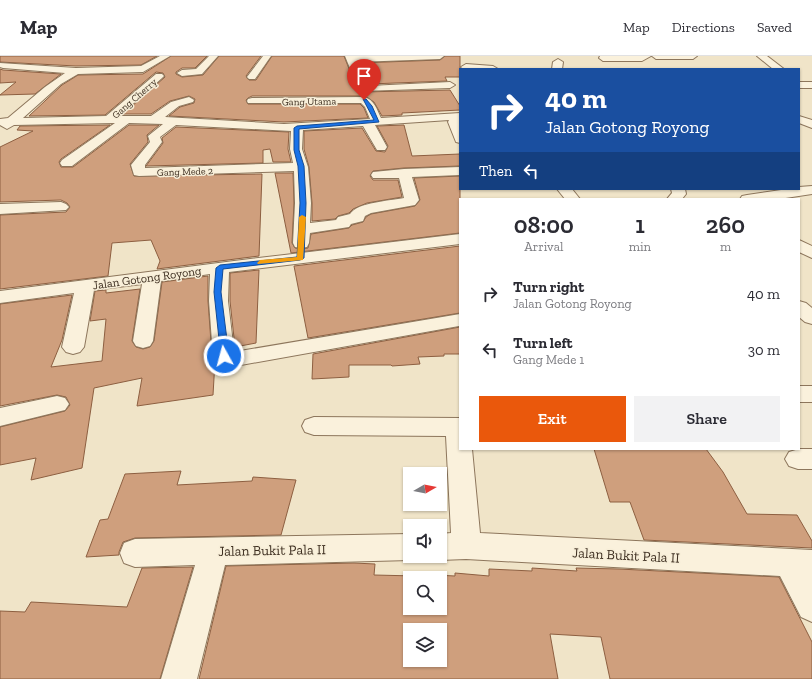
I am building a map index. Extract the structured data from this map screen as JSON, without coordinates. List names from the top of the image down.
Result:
{
  "streets": {
    "street": [
      "Gang Cherry",
      "Gang Utama",
      "Gang Mede 2",
      "Jalan Gotong Royong",
      "Jalan Bukit Pala II"
    ]
  },
  "north": "right",
  "page": {
    "header": "Map",
    "nav": ["Map", "Directions", "Saved"],
    "turn": ["40 m", "Jalan Gotong Royong"],
    "then": "Then",
    "eta": [
      "08:00",
      "Arrival",
      "1",
      "min",
      "260",
      "m"
    ],
    "list": [
      {
        "name": "Turn right",
        "note": "Jalan Gotong Royong",
        "value": "40 m"
      },
      {
        "name": "Turn left",
        "note": "Gang Mede 1",
        "value": "30 m"
      }
    ],
    "buttons": ["Exit", "Share"]
  }
}
